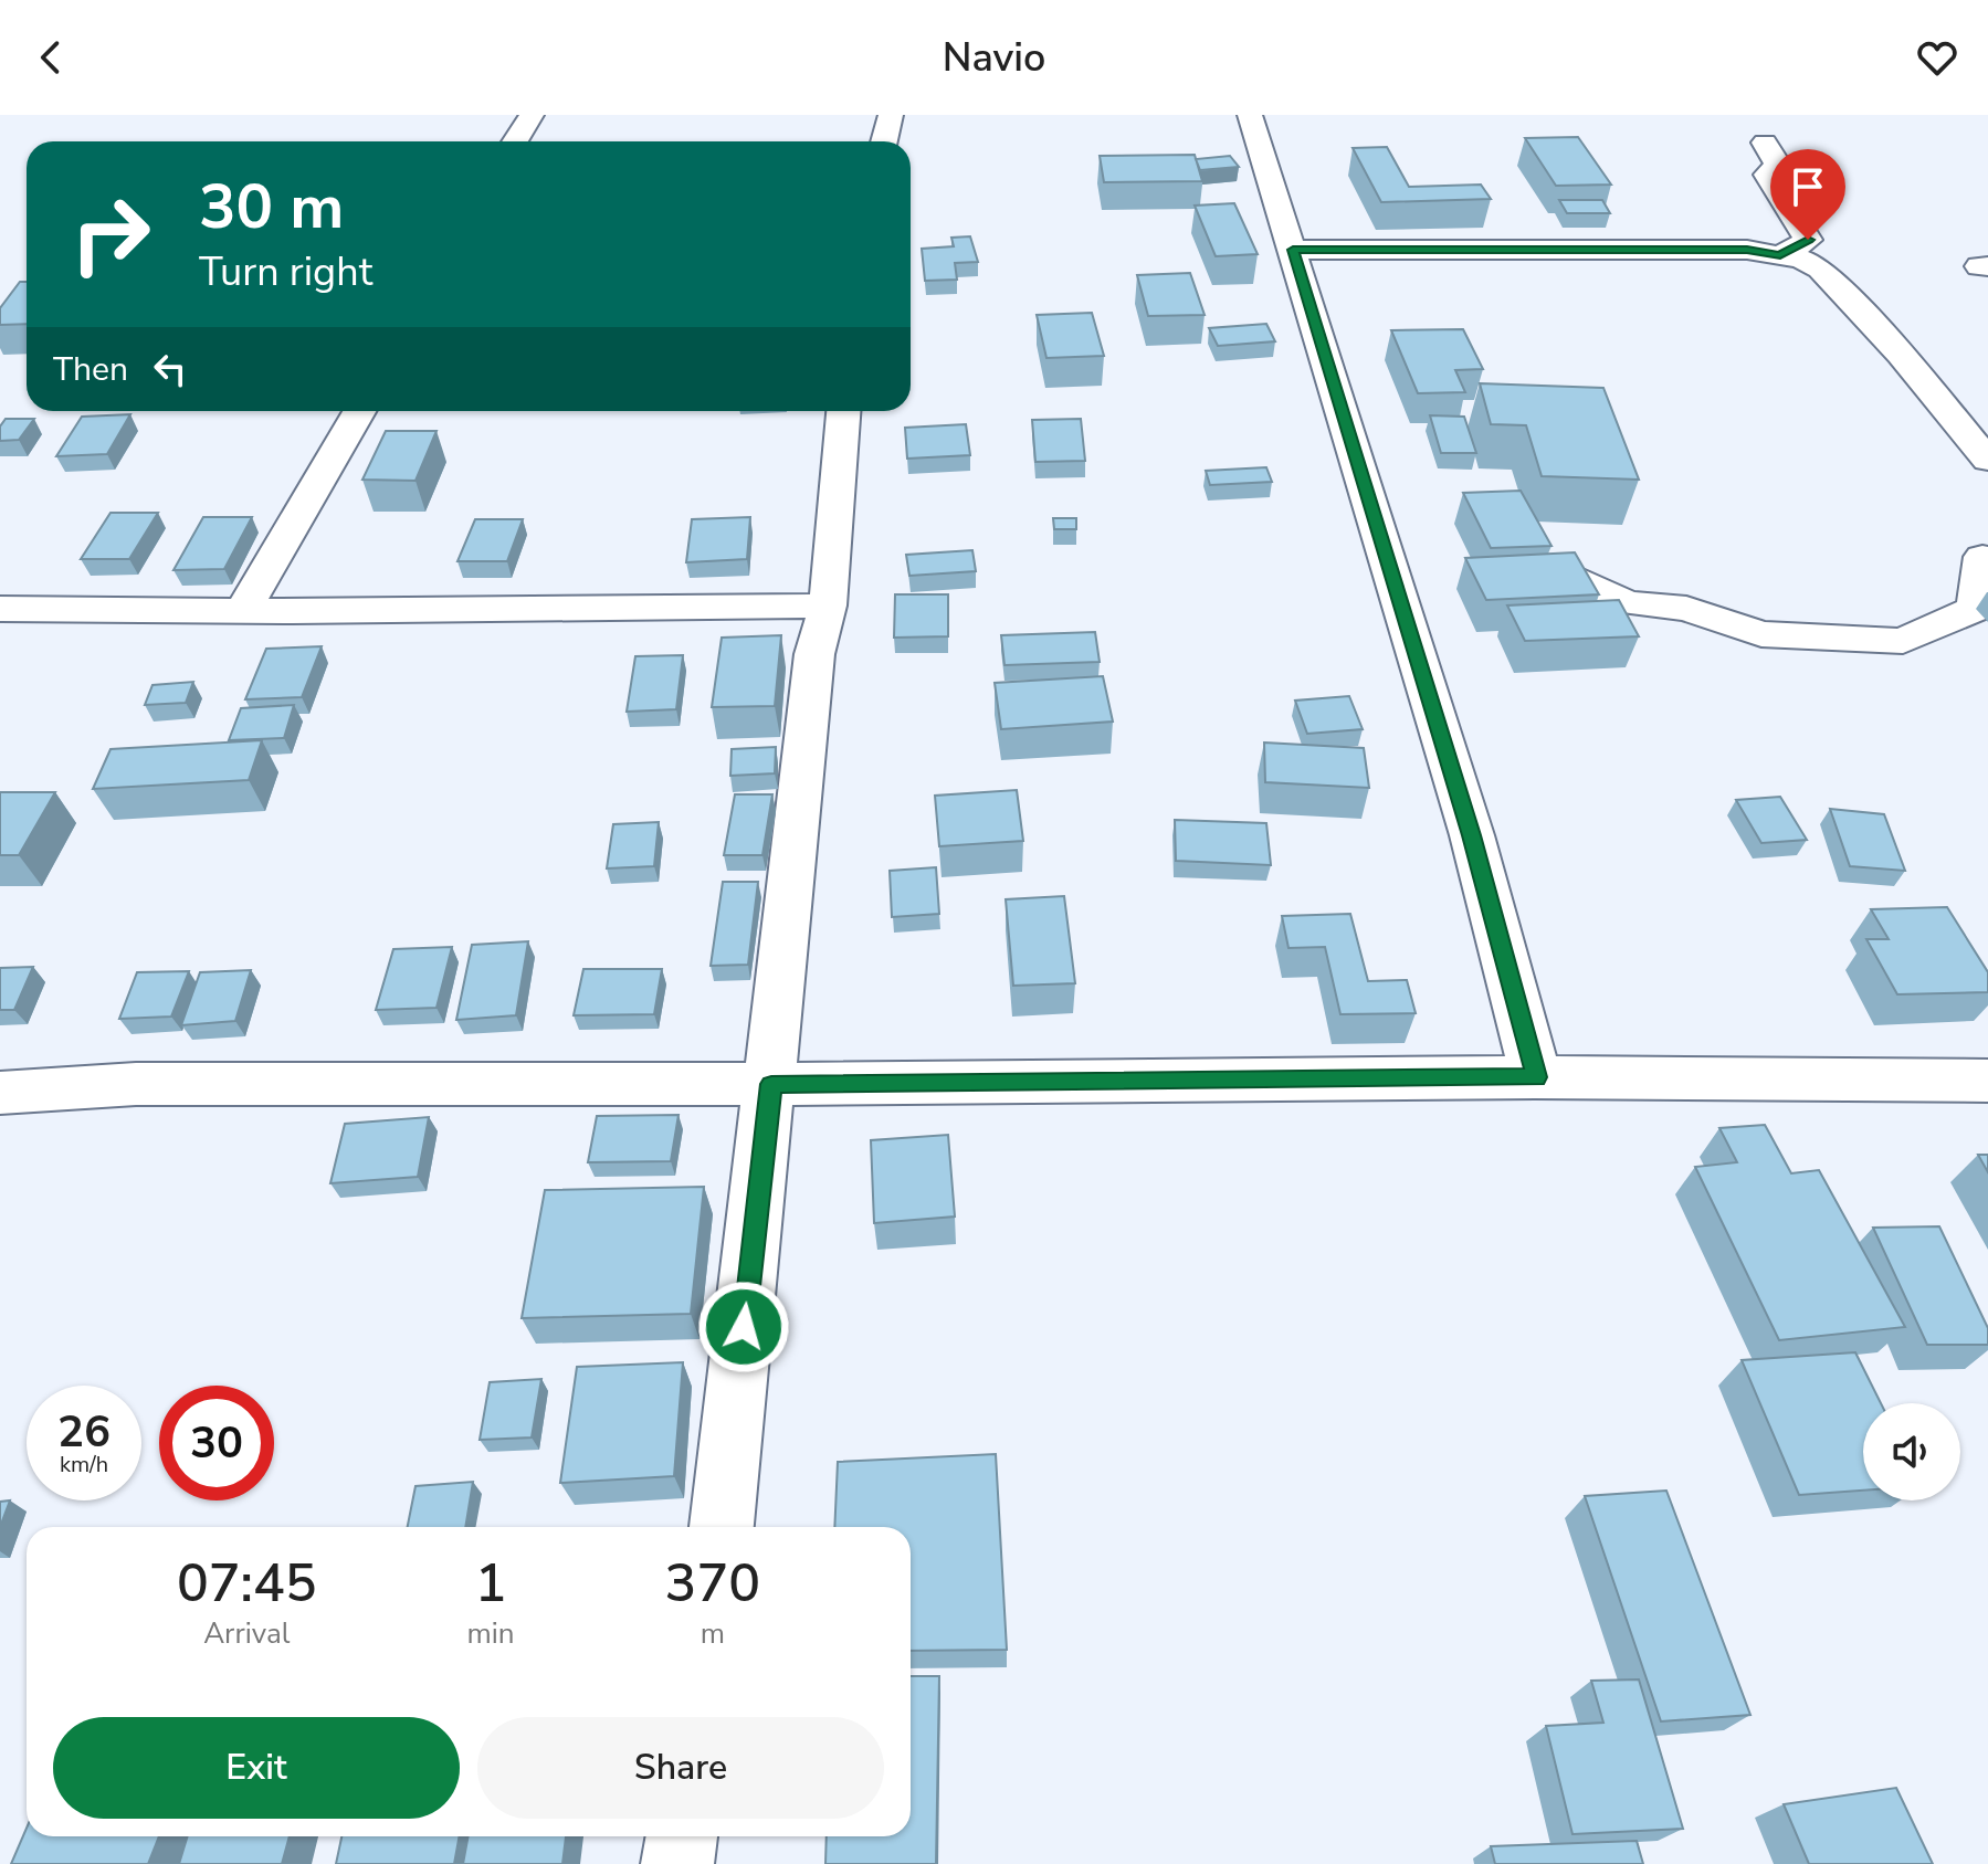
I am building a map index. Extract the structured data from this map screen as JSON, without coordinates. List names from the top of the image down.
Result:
{
  "page": {
    "header": "Navio",
    "turn": ["30 m", "Turn right"],
    "then": "Then",
    "speed": "26 km/h",
    "limit": "30",
    "eta": [
      "07:45",
      "Arrival",
      "1",
      "min",
      "370",
      "m"
    ],
    "buttons": ["Exit", "Share"]
  }
}
